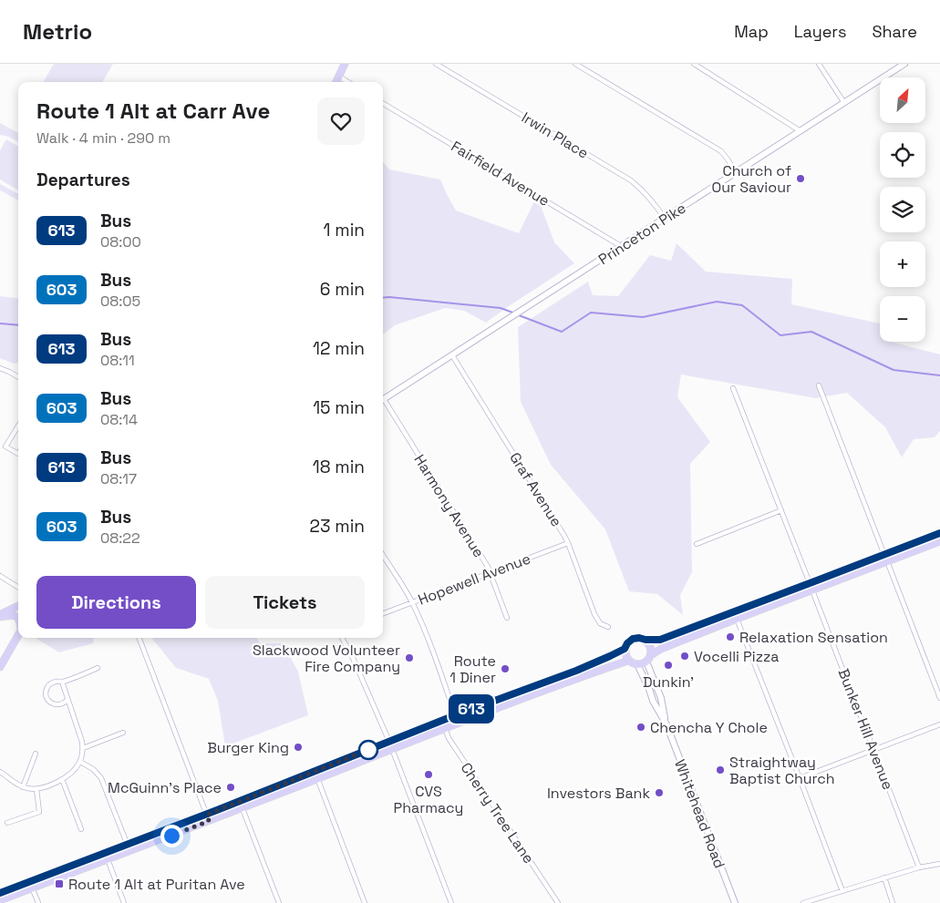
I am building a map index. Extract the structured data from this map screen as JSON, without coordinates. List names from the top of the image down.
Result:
{
  "streets": {
    "main road": ["Princeton Pike", "Whitehead Road"],
    "street": [
      "Irwin Place",
      "Fairfield Avenue",
      "Graf Avenue",
      "Harmony Avenue",
      "Hopewell Avenue",
      "Bunker Hill Avenue",
      "Cherry Tree Lane"
    ]
  },
  "crossings": [
    ["Irwin Place", "Princeton Pike"],
    ["Fairfield Avenue", "Princeton Pike"],
    ["Princeton Pike", "Graf Avenue"],
    ["Graf Avenue", "Hopewell Avenue"],
    ["Harmony Avenue", "Hopewell Avenue"]
  ],
  "places": {
    "other": [
      "Church of Our Saviour",
      "Relaxation Sensation",
      "Vocelli Pizza",
      "Slackwood Volunteer Fire Company",
      "Dunkin'",
      "Route 1 Diner",
      "Chencha Y Chole",
      "Burger King",
      "Straightway Baptist Church",
      "CVS Pharmacy",
      "McGuinn's Place",
      "Investors Bank"
    ],
    "transit": ["Route 1 Alt at Puritan Ave"]
  },
  "lines": ["bus line 613"],
  "north": "top right",
  "page": {
    "header": "Metrio",
    "nav": ["Map", "Layers", "Share"],
    "on_map": "613",
    "map_buttons": ["+", "−"],
    "heading": [
      ["Route 1 Alt at Carr Ave", "Walk · 4 min · 290 m"],
      "Departures"
    ],
    "list": [
      {
        "mark": "613",
        "name": "Bus",
        "note": "08:00",
        "value": "1 min"
      },
      {
        "mark": "603",
        "name": "Bus",
        "note": "08:05",
        "value": "6 min"
      },
      {
        "mark": "613",
        "name": "Bus",
        "note": "08:11",
        "value": "12 min"
      },
      {
        "mark": "603",
        "name": "Bus",
        "note": "08:14",
        "value": "15 min"
      },
      {
        "mark": "613",
        "name": "Bus",
        "note": "08:17",
        "value": "18 min"
      },
      {
        "mark": "603",
        "name": "Bus",
        "note": "08:22",
        "value": "23 min"
      }
    ],
    "buttons": ["Directions", "Tickets"]
  }
}
